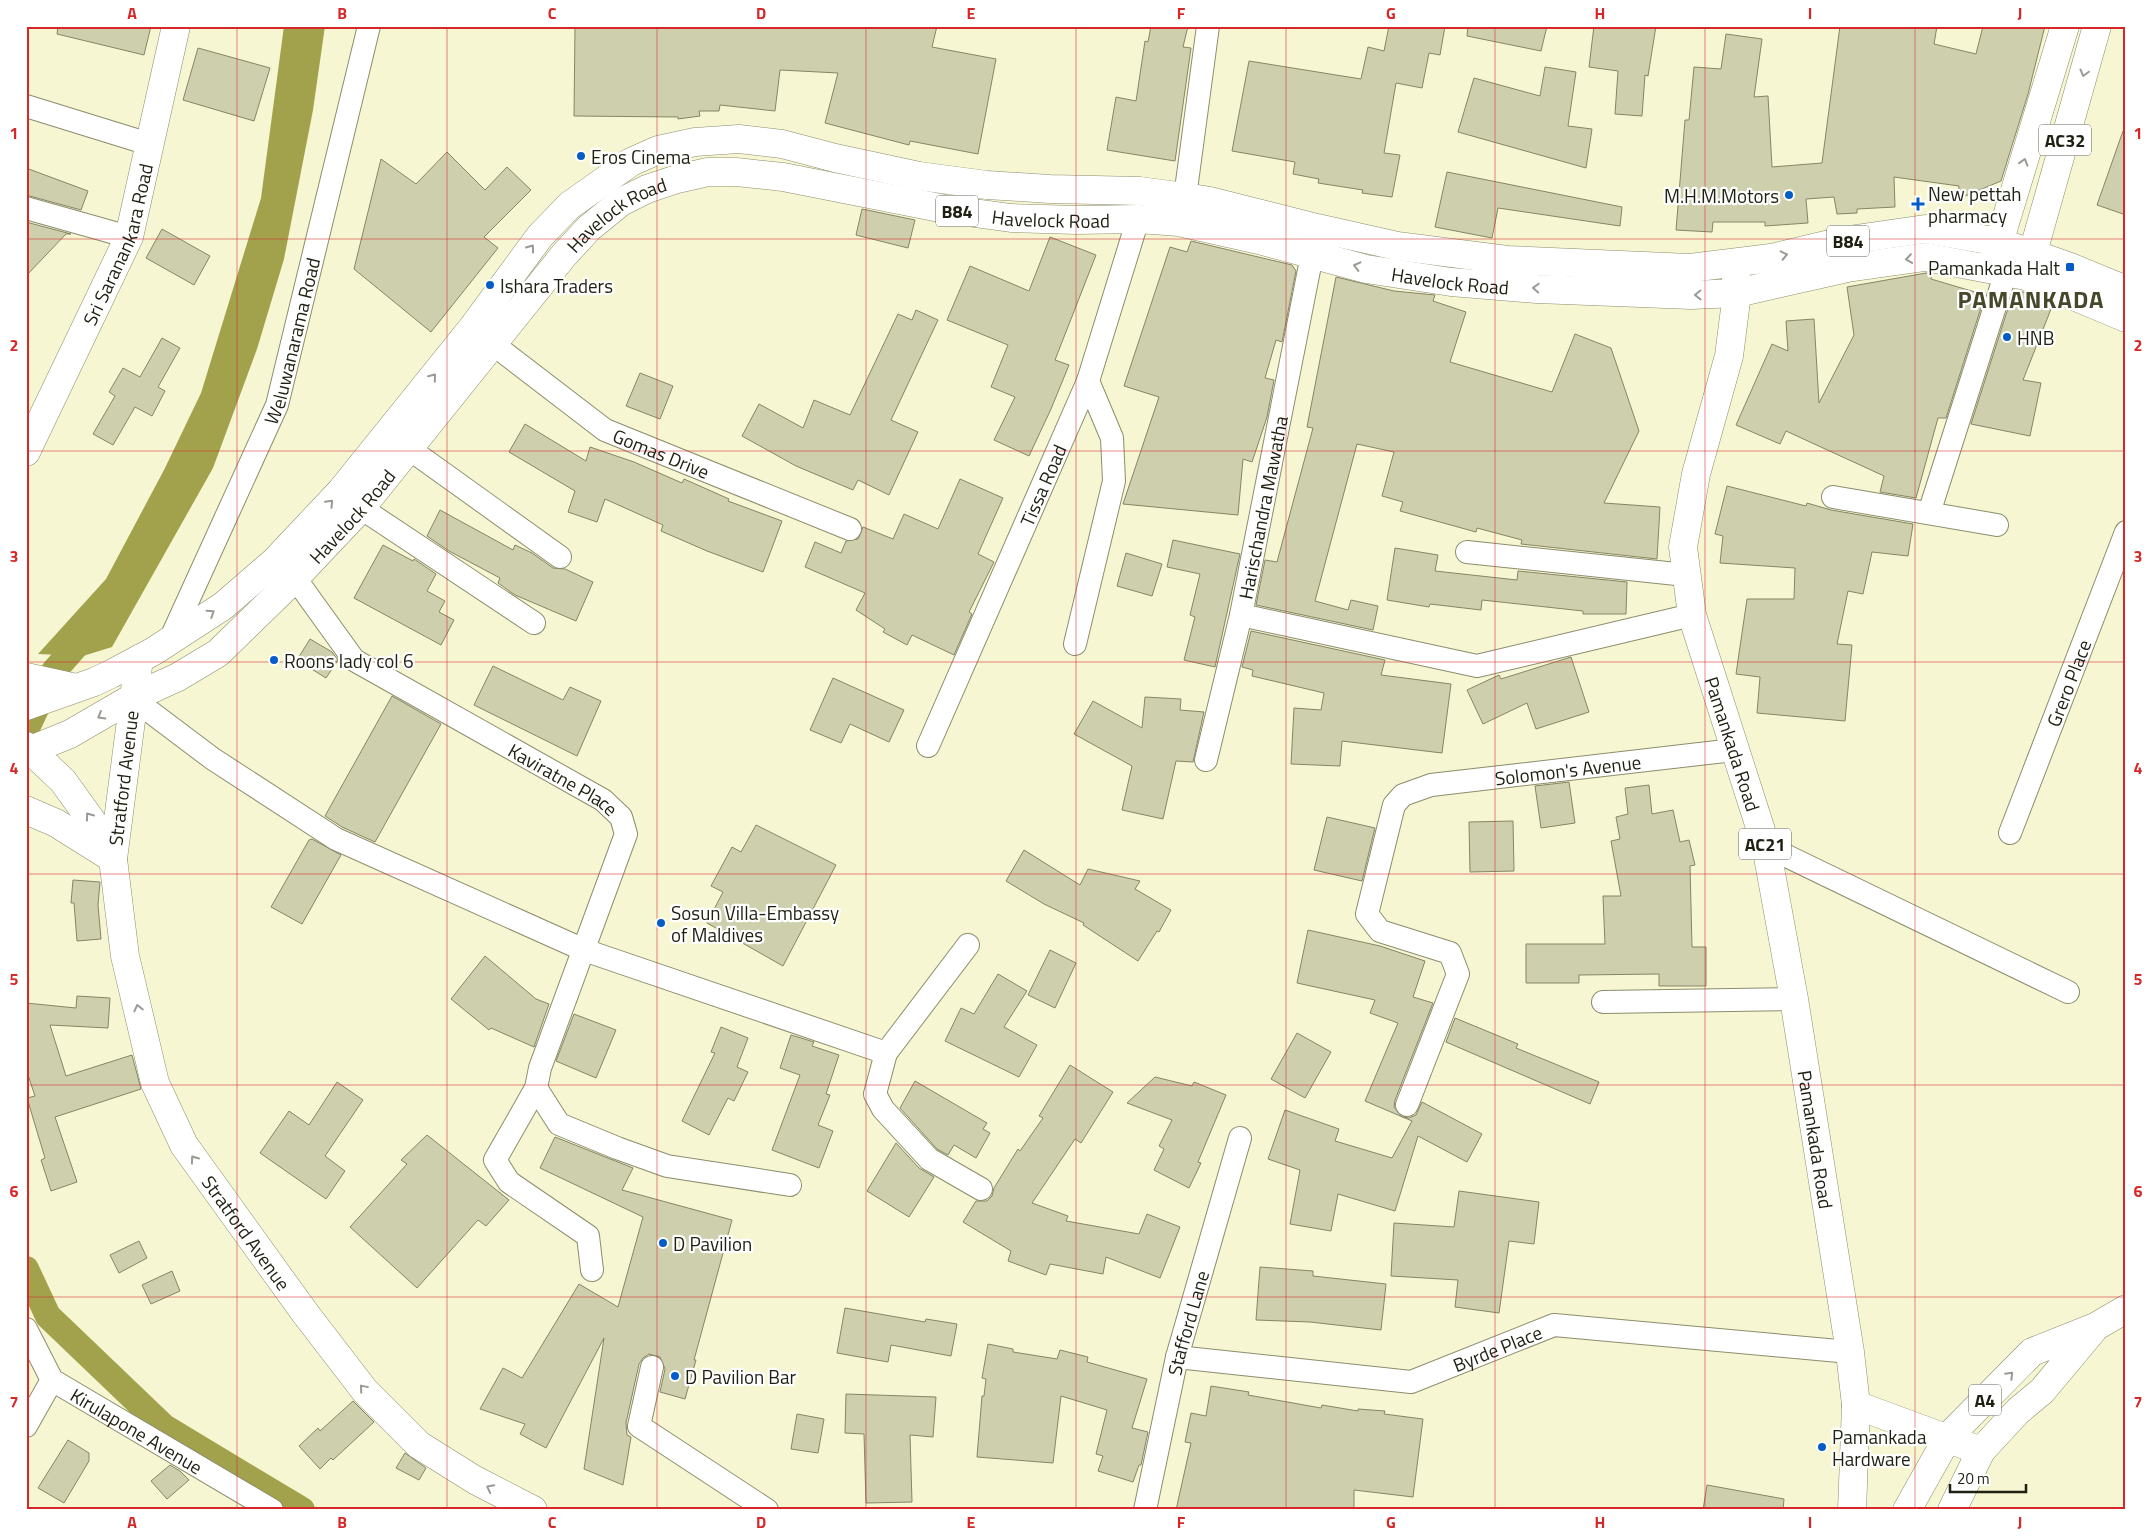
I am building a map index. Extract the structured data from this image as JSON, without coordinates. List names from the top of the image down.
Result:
{
  "streets": {
    "main road": [
      "AC32",
      "B84",
      "Havelock Road",
      "Sri Saranankara Road",
      "Pamankada Road",
      "Stratford Avenue",
      "AC21",
      "A4"
    ],
    "street": [
      "Weluwanarama Road",
      "Gomas Drive",
      "Tissa Road",
      "Harischandra Mawatha",
      "Grero Place",
      "Solomon's Avenue",
      "Kaviratne Place",
      "Stafford Lane",
      "Byrde Place",
      "Kirulapone Avenue"
    ]
  },
  "crossings": [
    ["AC32", "Havelock Road"],
    ["B84", "Havelock Road"],
    ["Havelock Road", "Weluwanarama Road"],
    ["Havelock Road", "Gomas Drive"],
    ["Havelock Road", "Tissa Road"],
    ["Havelock Road", "Harischandra Mawatha"],
    ["Havelock Road", "Pamankada Road"],
    ["Havelock Road", "Stratford Avenue"],
    ["Havelock Road", "Kaviratne Place"],
    ["Pamankada Road", "Solomon's Avenue"],
    ["Pamankada Road", "Byrde Place"],
    ["Stafford Lane", "Byrde Place"]
  ],
  "one_way": ["Stratford Avenue"],
  "districts": ["PAMANKADA"],
  "places": {
    "other": [
      "Eros Cinema",
      "M.H.M.Motors",
      "Ishara Traders",
      "HNB",
      "Roons lady col 6",
      "Sosun Villa-Embassy of Maldives",
      "D Pavilion",
      "D Pavilion Bar",
      "Pamankada Hardware"
    ],
    "health": ["New pettah pharmacy"],
    "transit": ["Pamankada Halt"]
  },
  "scale_bar": "20 m",
  "grid": {
    "columns": [
      "A",
      "B",
      "C",
      "D",
      "E",
      "F",
      "G",
      "H",
      "I",
      "J"
    ],
    "rows": [
      "1",
      "2",
      "3",
      "4",
      "5",
      "6",
      "7"
    ]
  }
}
